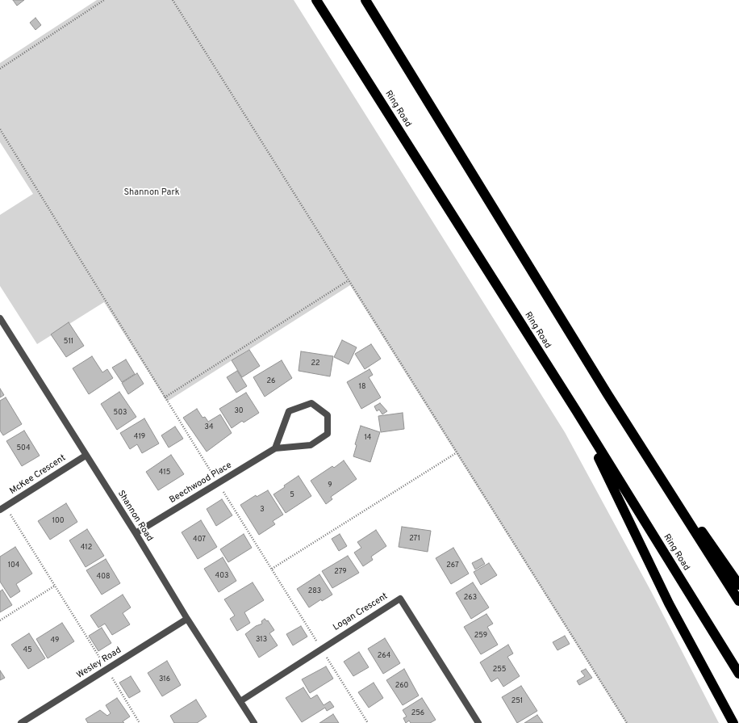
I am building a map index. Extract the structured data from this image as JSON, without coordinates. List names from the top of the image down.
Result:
{
  "streets": {
    "highway": ["Ring Road"],
    "street": [
      "McKee Crescent",
      "Beechwood Place",
      "Shannon Road",
      "Logan Crescent",
      "Wesley Road"
    ]
  },
  "crossings": [
    ["McKee Crescent", "Shannon Road"],
    ["Beechwood Place", "Shannon Road"],
    ["Shannon Road", "Logan Crescent"],
    ["Shannon Road", "Wesley Road"]
  ],
  "parks": ["Shannon Park"],
  "house_numbers": [
    "511",
    "22",
    "26",
    "18",
    "30",
    "503",
    "34",
    "419",
    "14",
    "504",
    "415",
    "9",
    "5",
    "3",
    "100",
    "271",
    "407",
    "412",
    "104",
    "267",
    "279",
    "403",
    "408",
    "283",
    "263",
    "259",
    "313",
    "49",
    "45",
    "264",
    "255",
    "316",
    "260",
    "251",
    "256"
  ]
}
